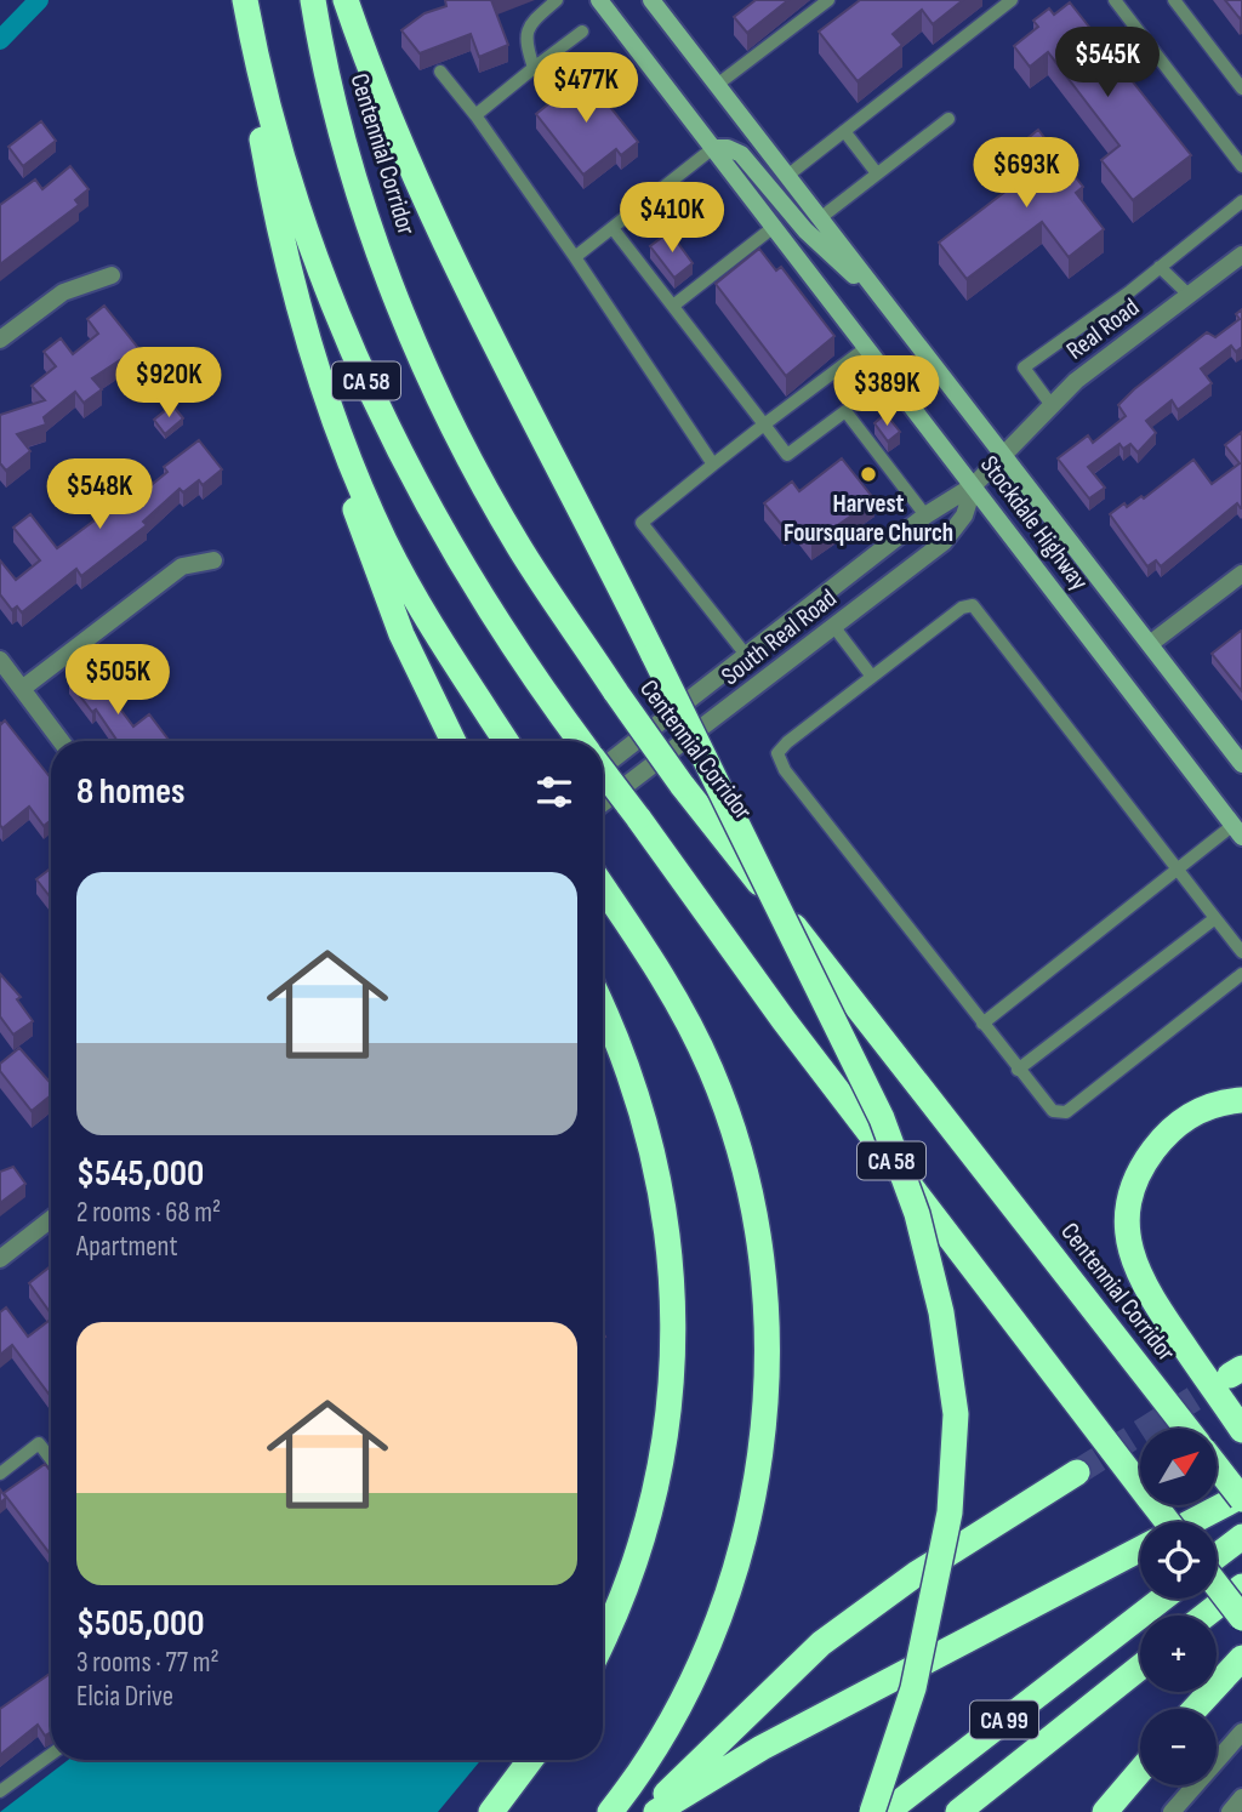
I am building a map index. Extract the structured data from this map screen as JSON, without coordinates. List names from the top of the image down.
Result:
{
  "streets": {
    "highway": ["Centennial Corridor", "CA 58", "CA 99"],
    "main road": ["Stockdale Highway"],
    "street": ["Real Road", "South Real Road"]
  },
  "crossings": [
    ["Real Road", "Stockdale Highway"],
    ["Real Road", "South Real Road"],
    ["Stockdale Highway", "South Real Road"]
  ],
  "places": ["Harvest Foursquare Church"],
  "north": "top right",
  "page": {
    "price": [
      "$545K",
      "$477K",
      "$693K",
      "$410K",
      "$920K",
      "$389K",
      "$548K",
      "$505K"
    ],
    "heading": "8 homes",
    "list": [
      {
        "name": "$545,000",
        "note": "2 rooms · 68 m² · Apartment"
      },
      {
        "name": "$505,000",
        "note": "3 rooms · 77 m² · Elcia Drive"
      }
    ],
    "map_buttons": ["+", "−"]
  }
}
